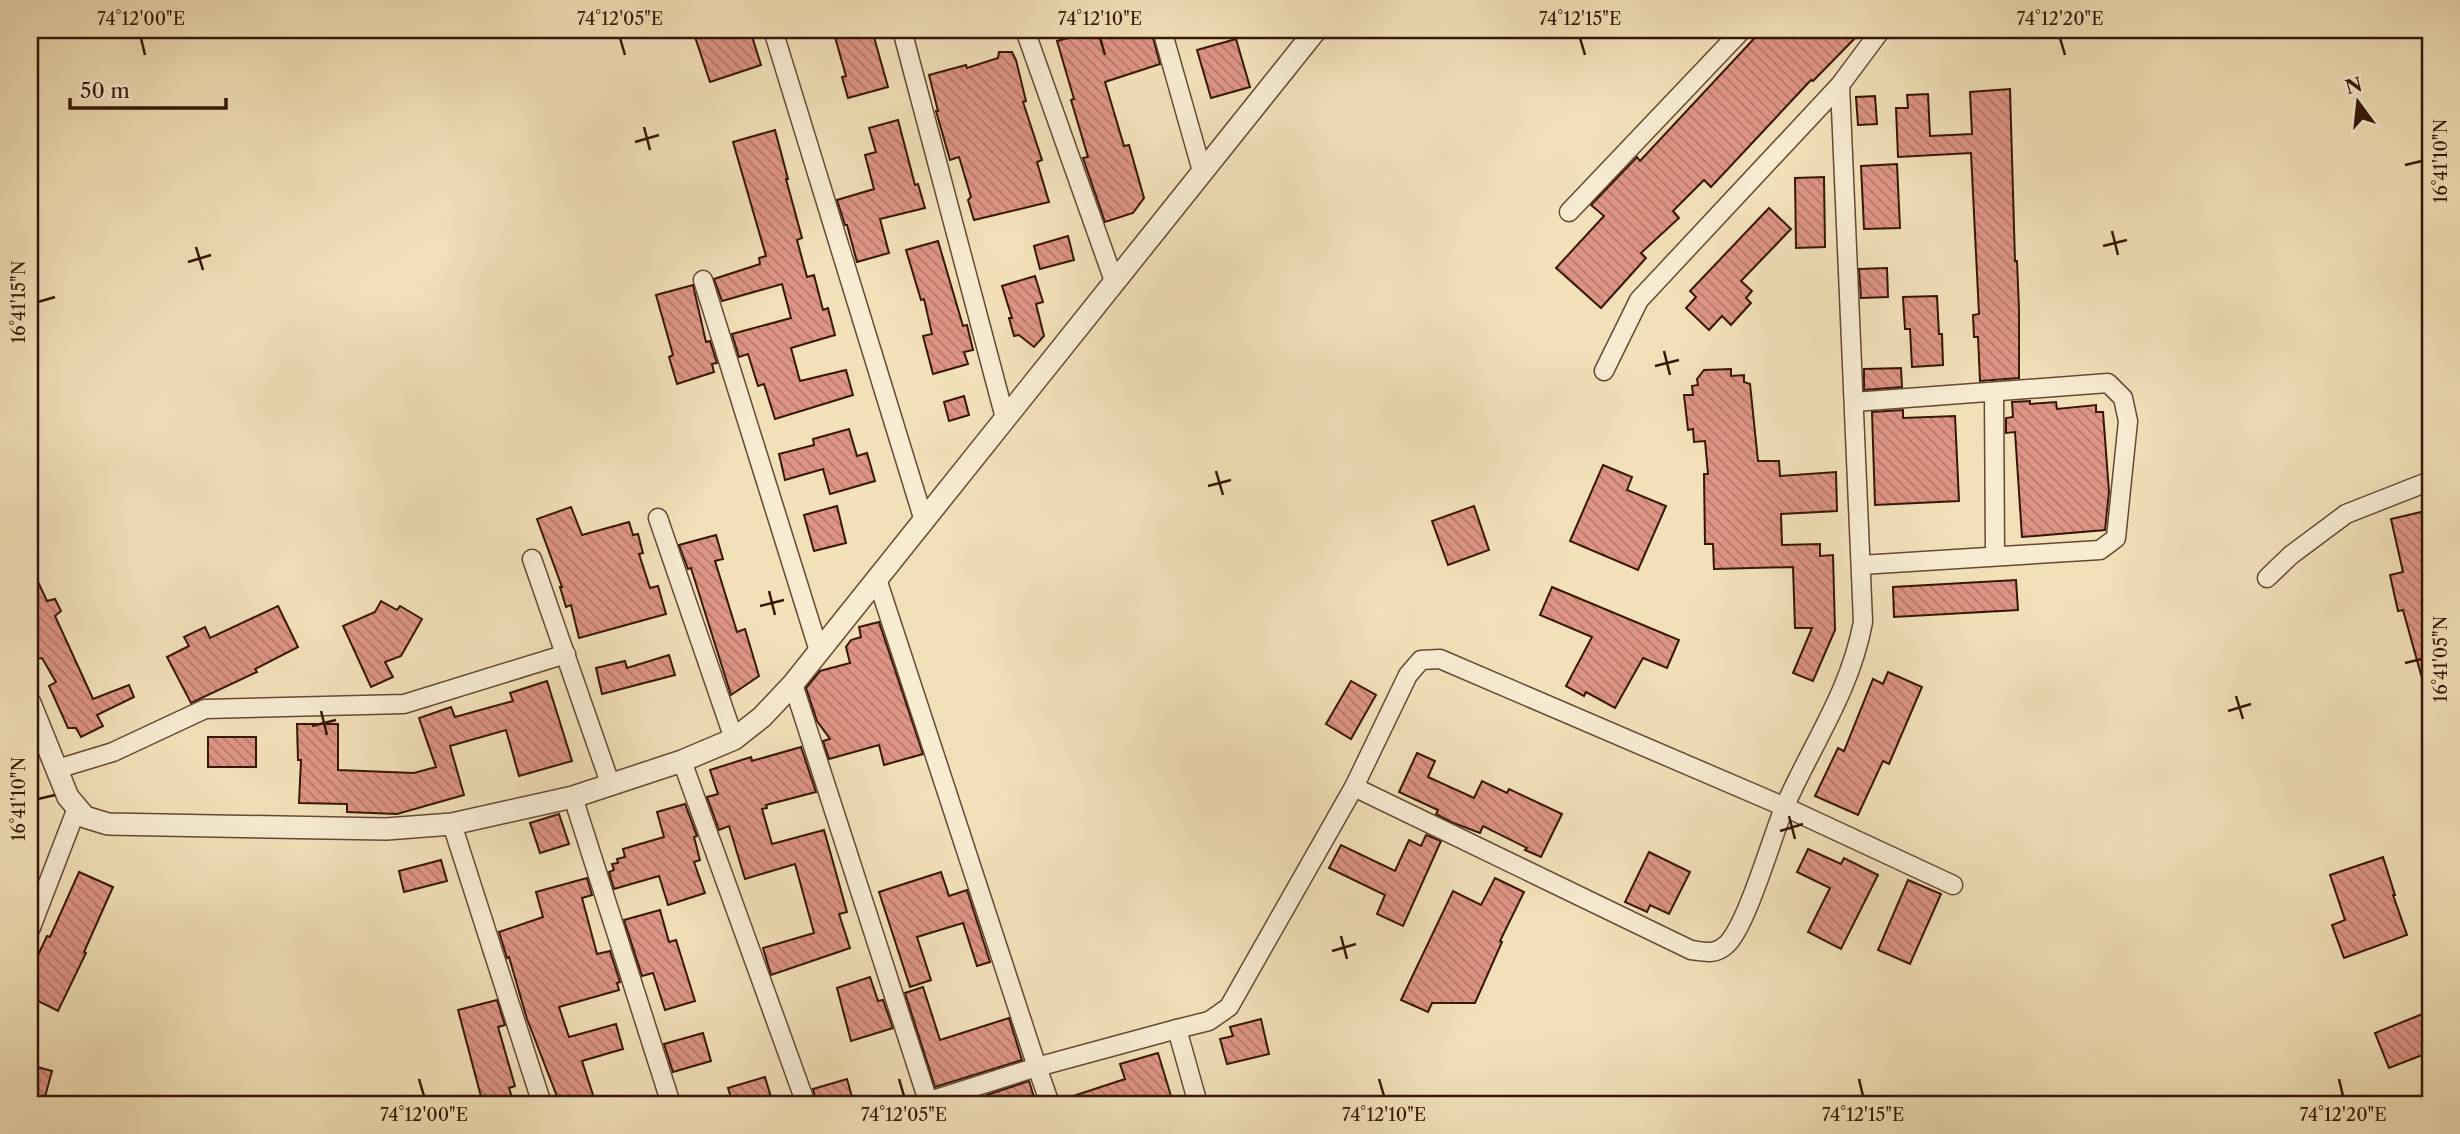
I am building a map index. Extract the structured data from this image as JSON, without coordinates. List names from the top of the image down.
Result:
{
  "scale_bar": "50 m",
  "north": "top",
  "coordinates": [
    "74°12'00\"E",
    "74°12'05\"E",
    "74°12'10\"E",
    "74°12'15\"E",
    "74°12'20\"E",
    "16°41'10\"N",
    "16°41'15\"N",
    "16°41'05\"N"
  ]
}
